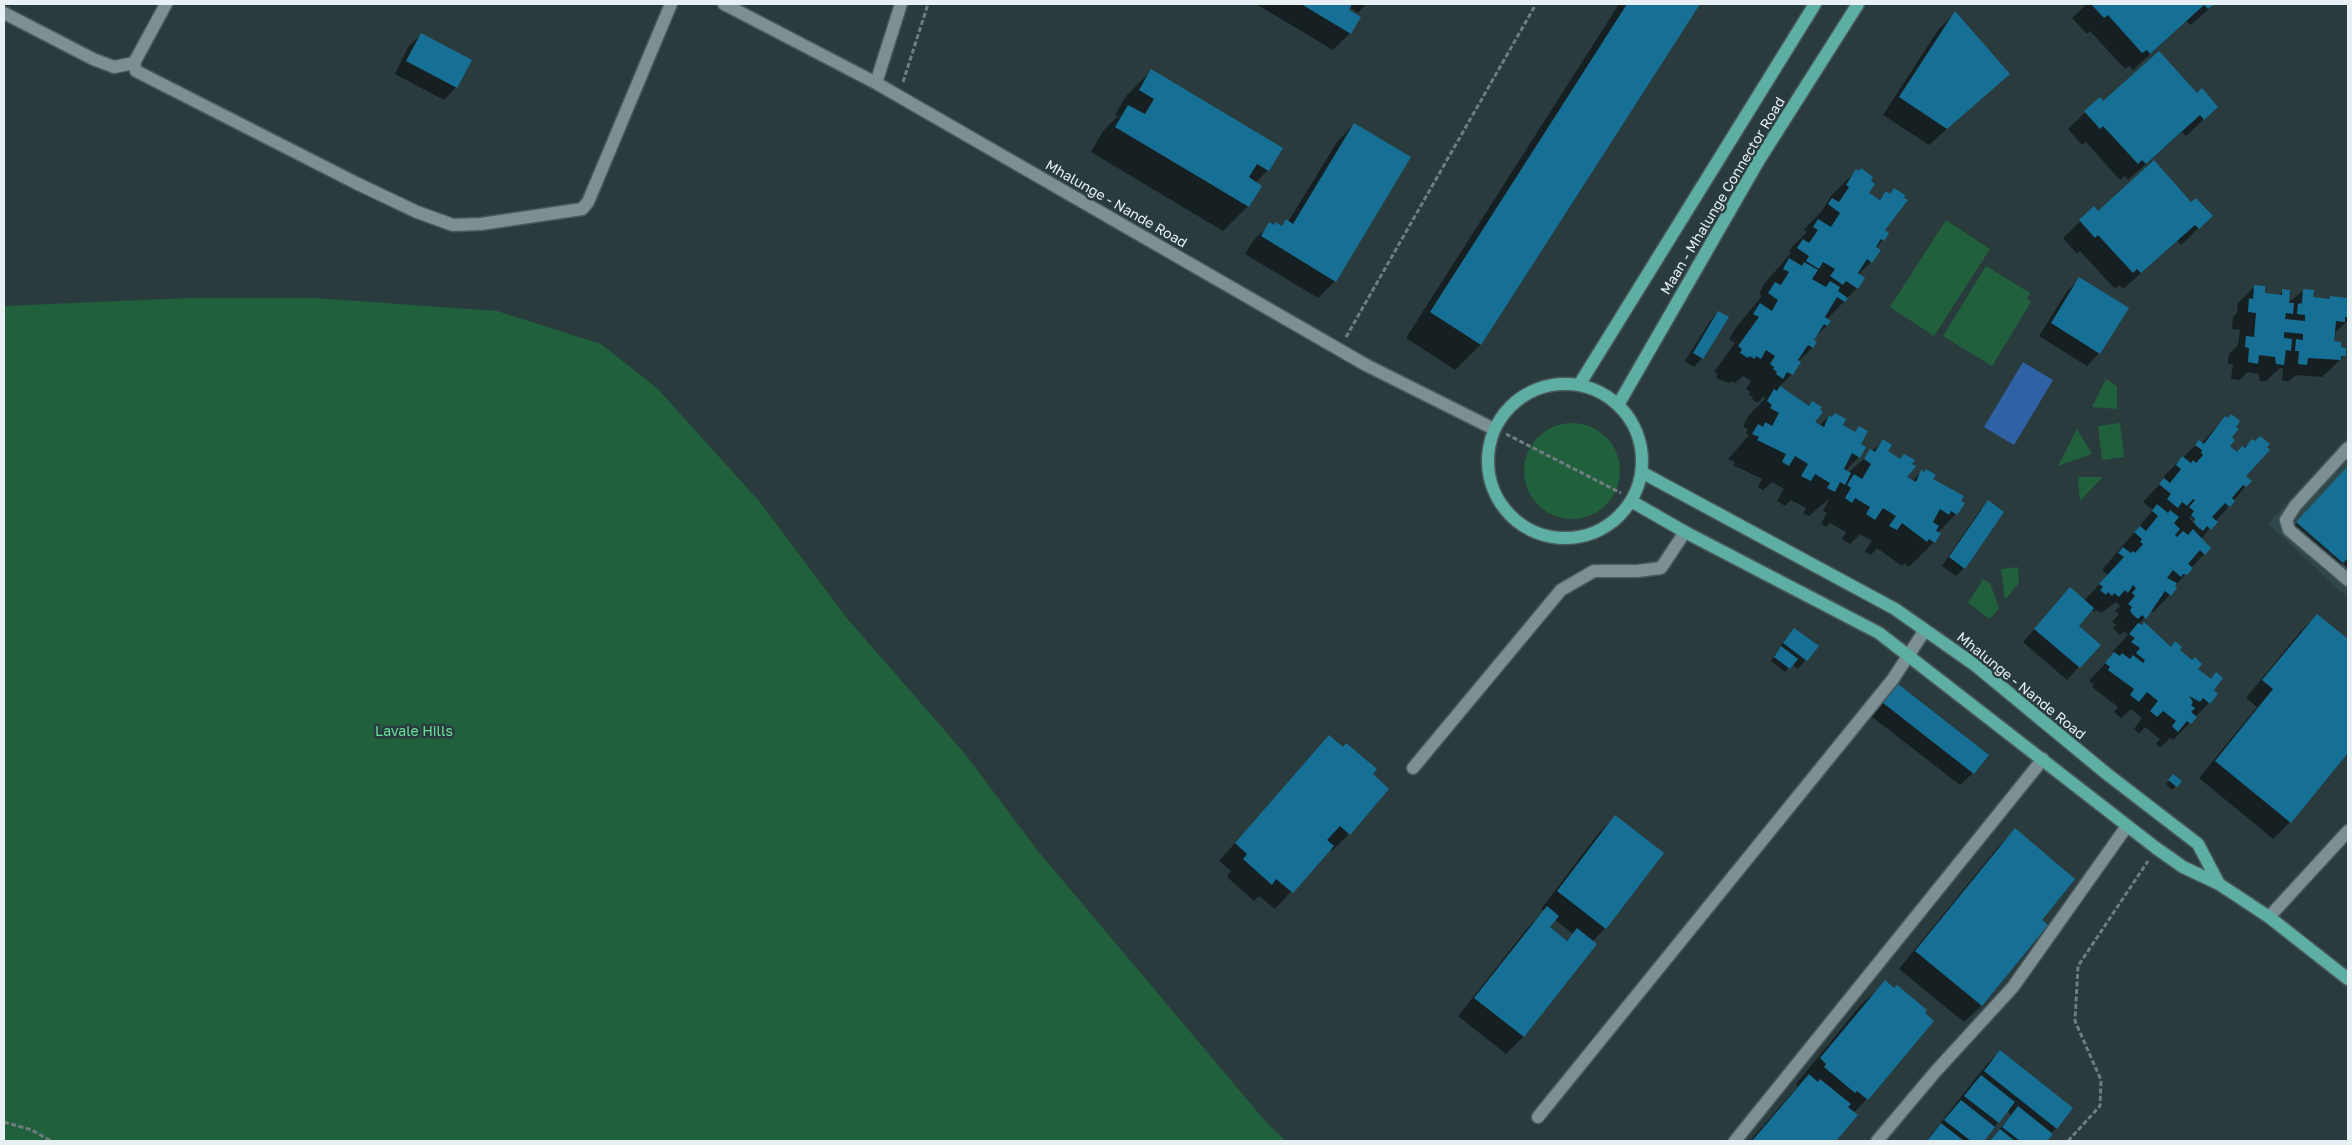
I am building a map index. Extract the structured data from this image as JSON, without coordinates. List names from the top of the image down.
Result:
{
  "streets": {
    "main road": ["Maan - Mhalunge Connector Road", "Mhalunge - Nande Road"]
  },
  "parks": ["Lavale Hills"]
}
